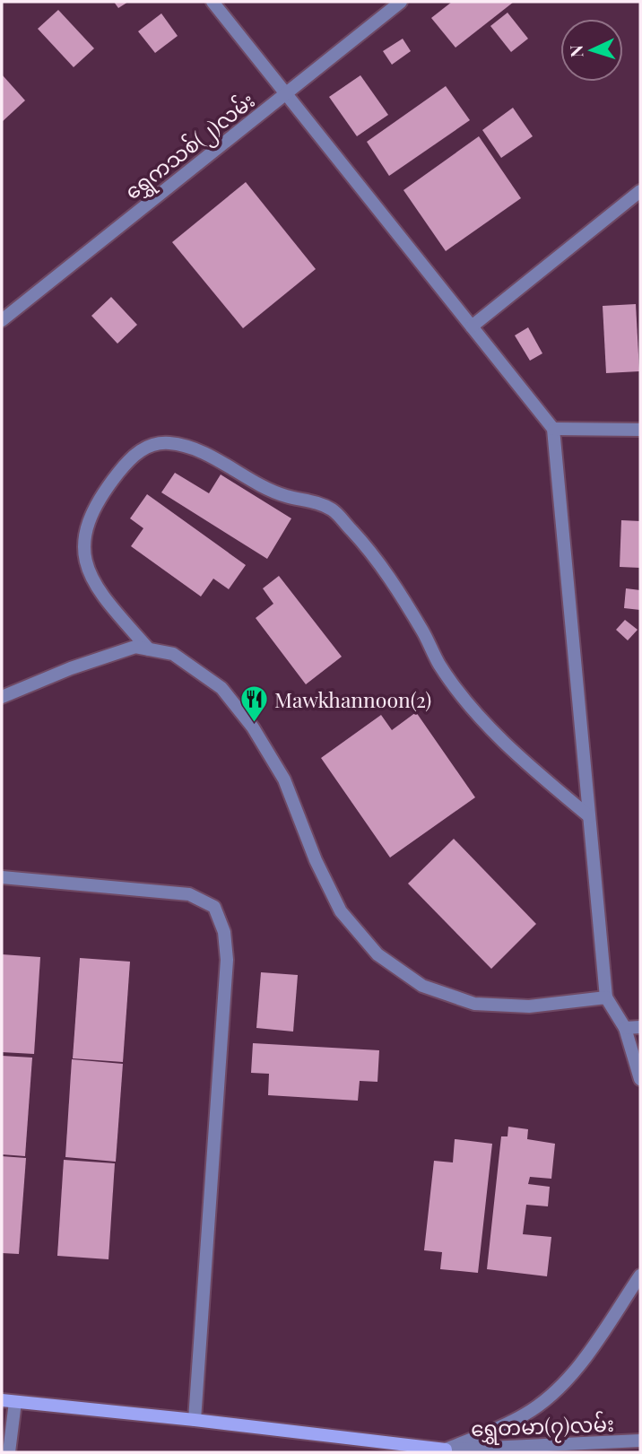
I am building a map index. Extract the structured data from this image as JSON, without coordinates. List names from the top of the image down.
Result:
{
  "streets": {
    "street": ["ရွှေကသစ်(၂)လမ်း", "ရွှေတမာ(၇)လမ်း"]
  },
  "places": {
    "restaurant": ["Mawkhannoon(2)"]
  },
  "north": "left"
}
